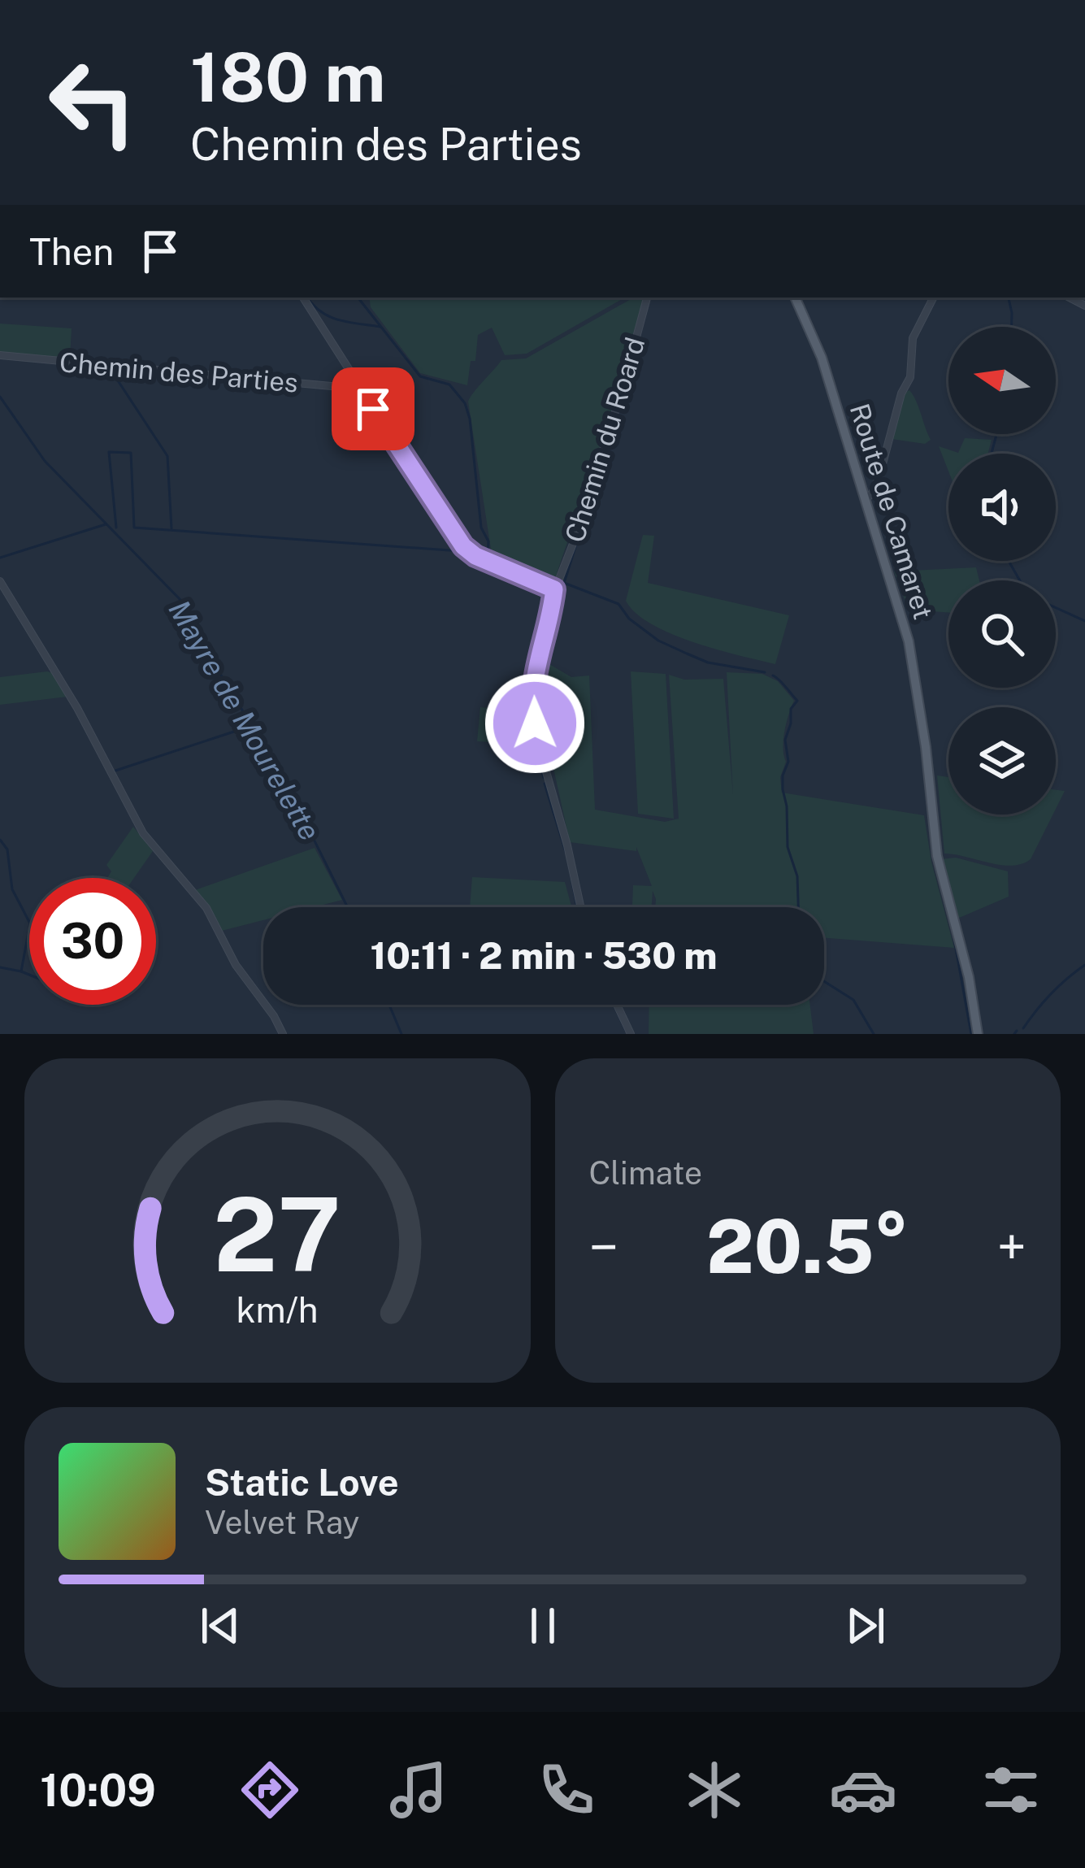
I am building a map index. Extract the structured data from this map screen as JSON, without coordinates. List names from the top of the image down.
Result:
{
  "streets": {
    "main road": ["Route de Camaret"],
    "street": ["Chemin des Parties", "Chemin du Roard"]
  },
  "water": ["Mayre de Mourelette"],
  "north": "left",
  "page": {
    "turn": ["180 m", "Chemin des Parties"],
    "then": "Then",
    "limit": "30",
    "trip": "10:11 · 2 min · 530 m",
    "tile": "Climate",
    "heat": ["−", "20.5°", "+"],
    "song": ["Static Love", "Velvet Ray"],
    "tabs": "10:09",
    "gauge": ["27", "km/h"]
  }
}
